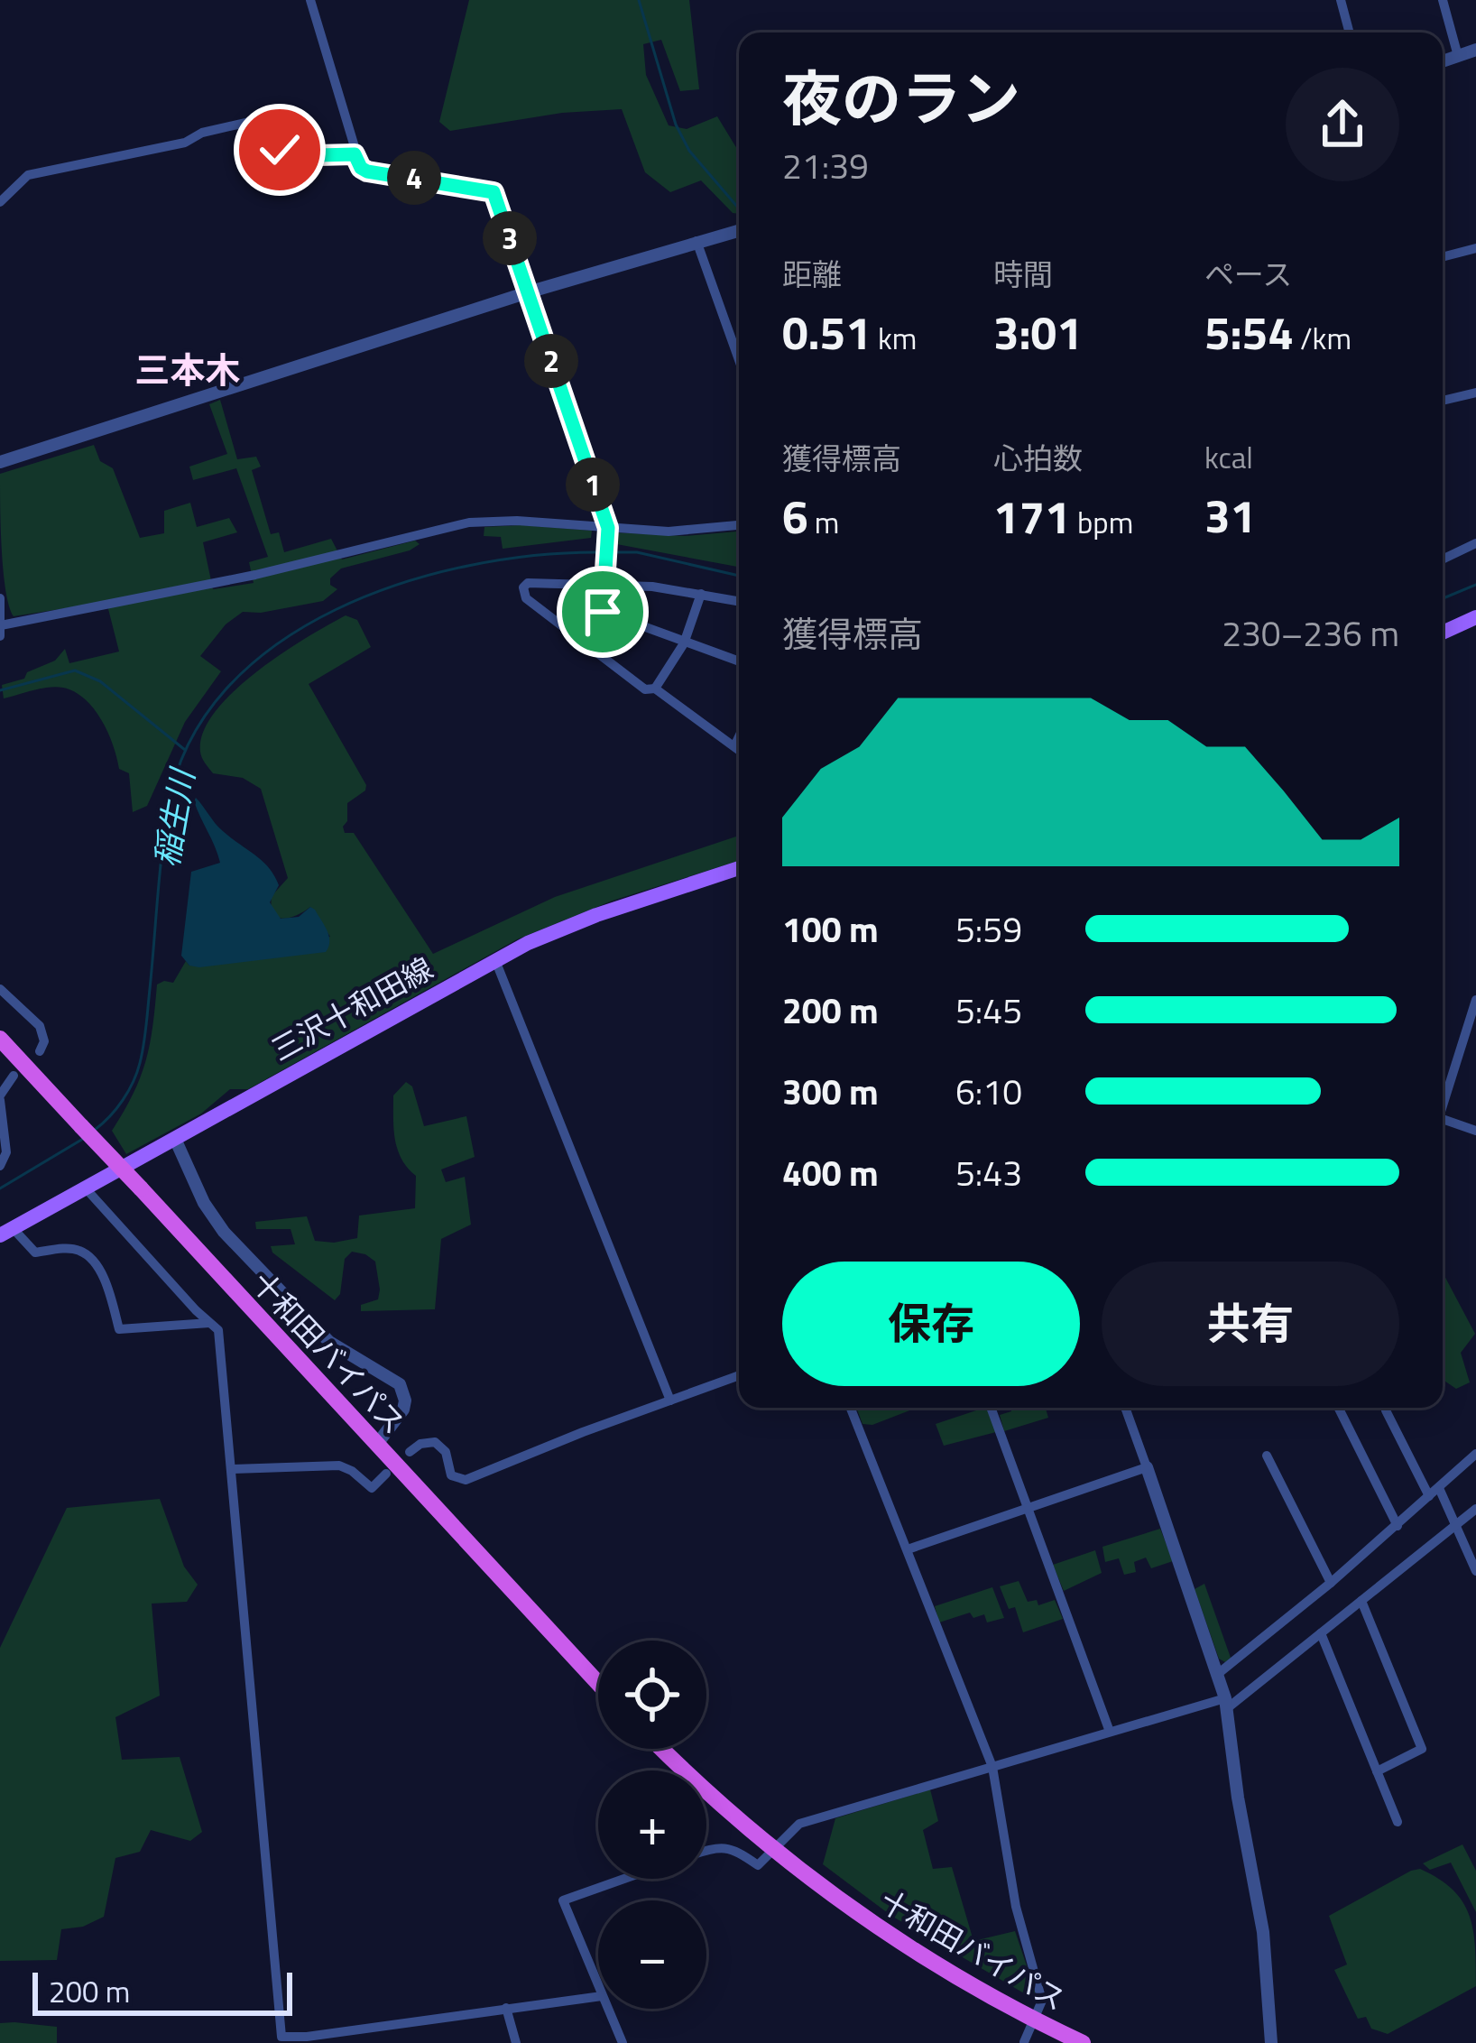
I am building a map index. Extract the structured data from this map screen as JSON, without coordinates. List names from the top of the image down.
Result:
{
  "streets": {
    "highway": ["十和田バイパス"],
    "main road": ["三沢十和田線"]
  },
  "districts": ["三本木"],
  "water": ["稲生川"],
  "scale_bar": "200 m",
  "page": {
    "heading": ["夜のラン", "21:39"],
    "pins": [
      "4",
      "3",
      "2",
      "1"
    ],
    "stats": [
      ["距離", "0.51 km"],
      ["時間", "3:01"],
      ["ペース", "5:54 /km"],
      ["獲得標高", "6 m"],
      ["心拍数", "171 bpm"],
      ["kcal", "31"]
    ],
    "chart": ["獲得標高", "230–236 m"],
    "list": [
      {
        "name": "100 m",
        "note": "5:59"
      },
      {
        "name": "200 m",
        "note": "5:45"
      },
      {
        "name": "300 m",
        "note": "6:10"
      },
      {
        "name": "400 m",
        "note": "5:43"
      }
    ],
    "buttons": ["保存", "共有"],
    "map_buttons": ["+", "−"],
    "scale": "200 m"
  }
}
